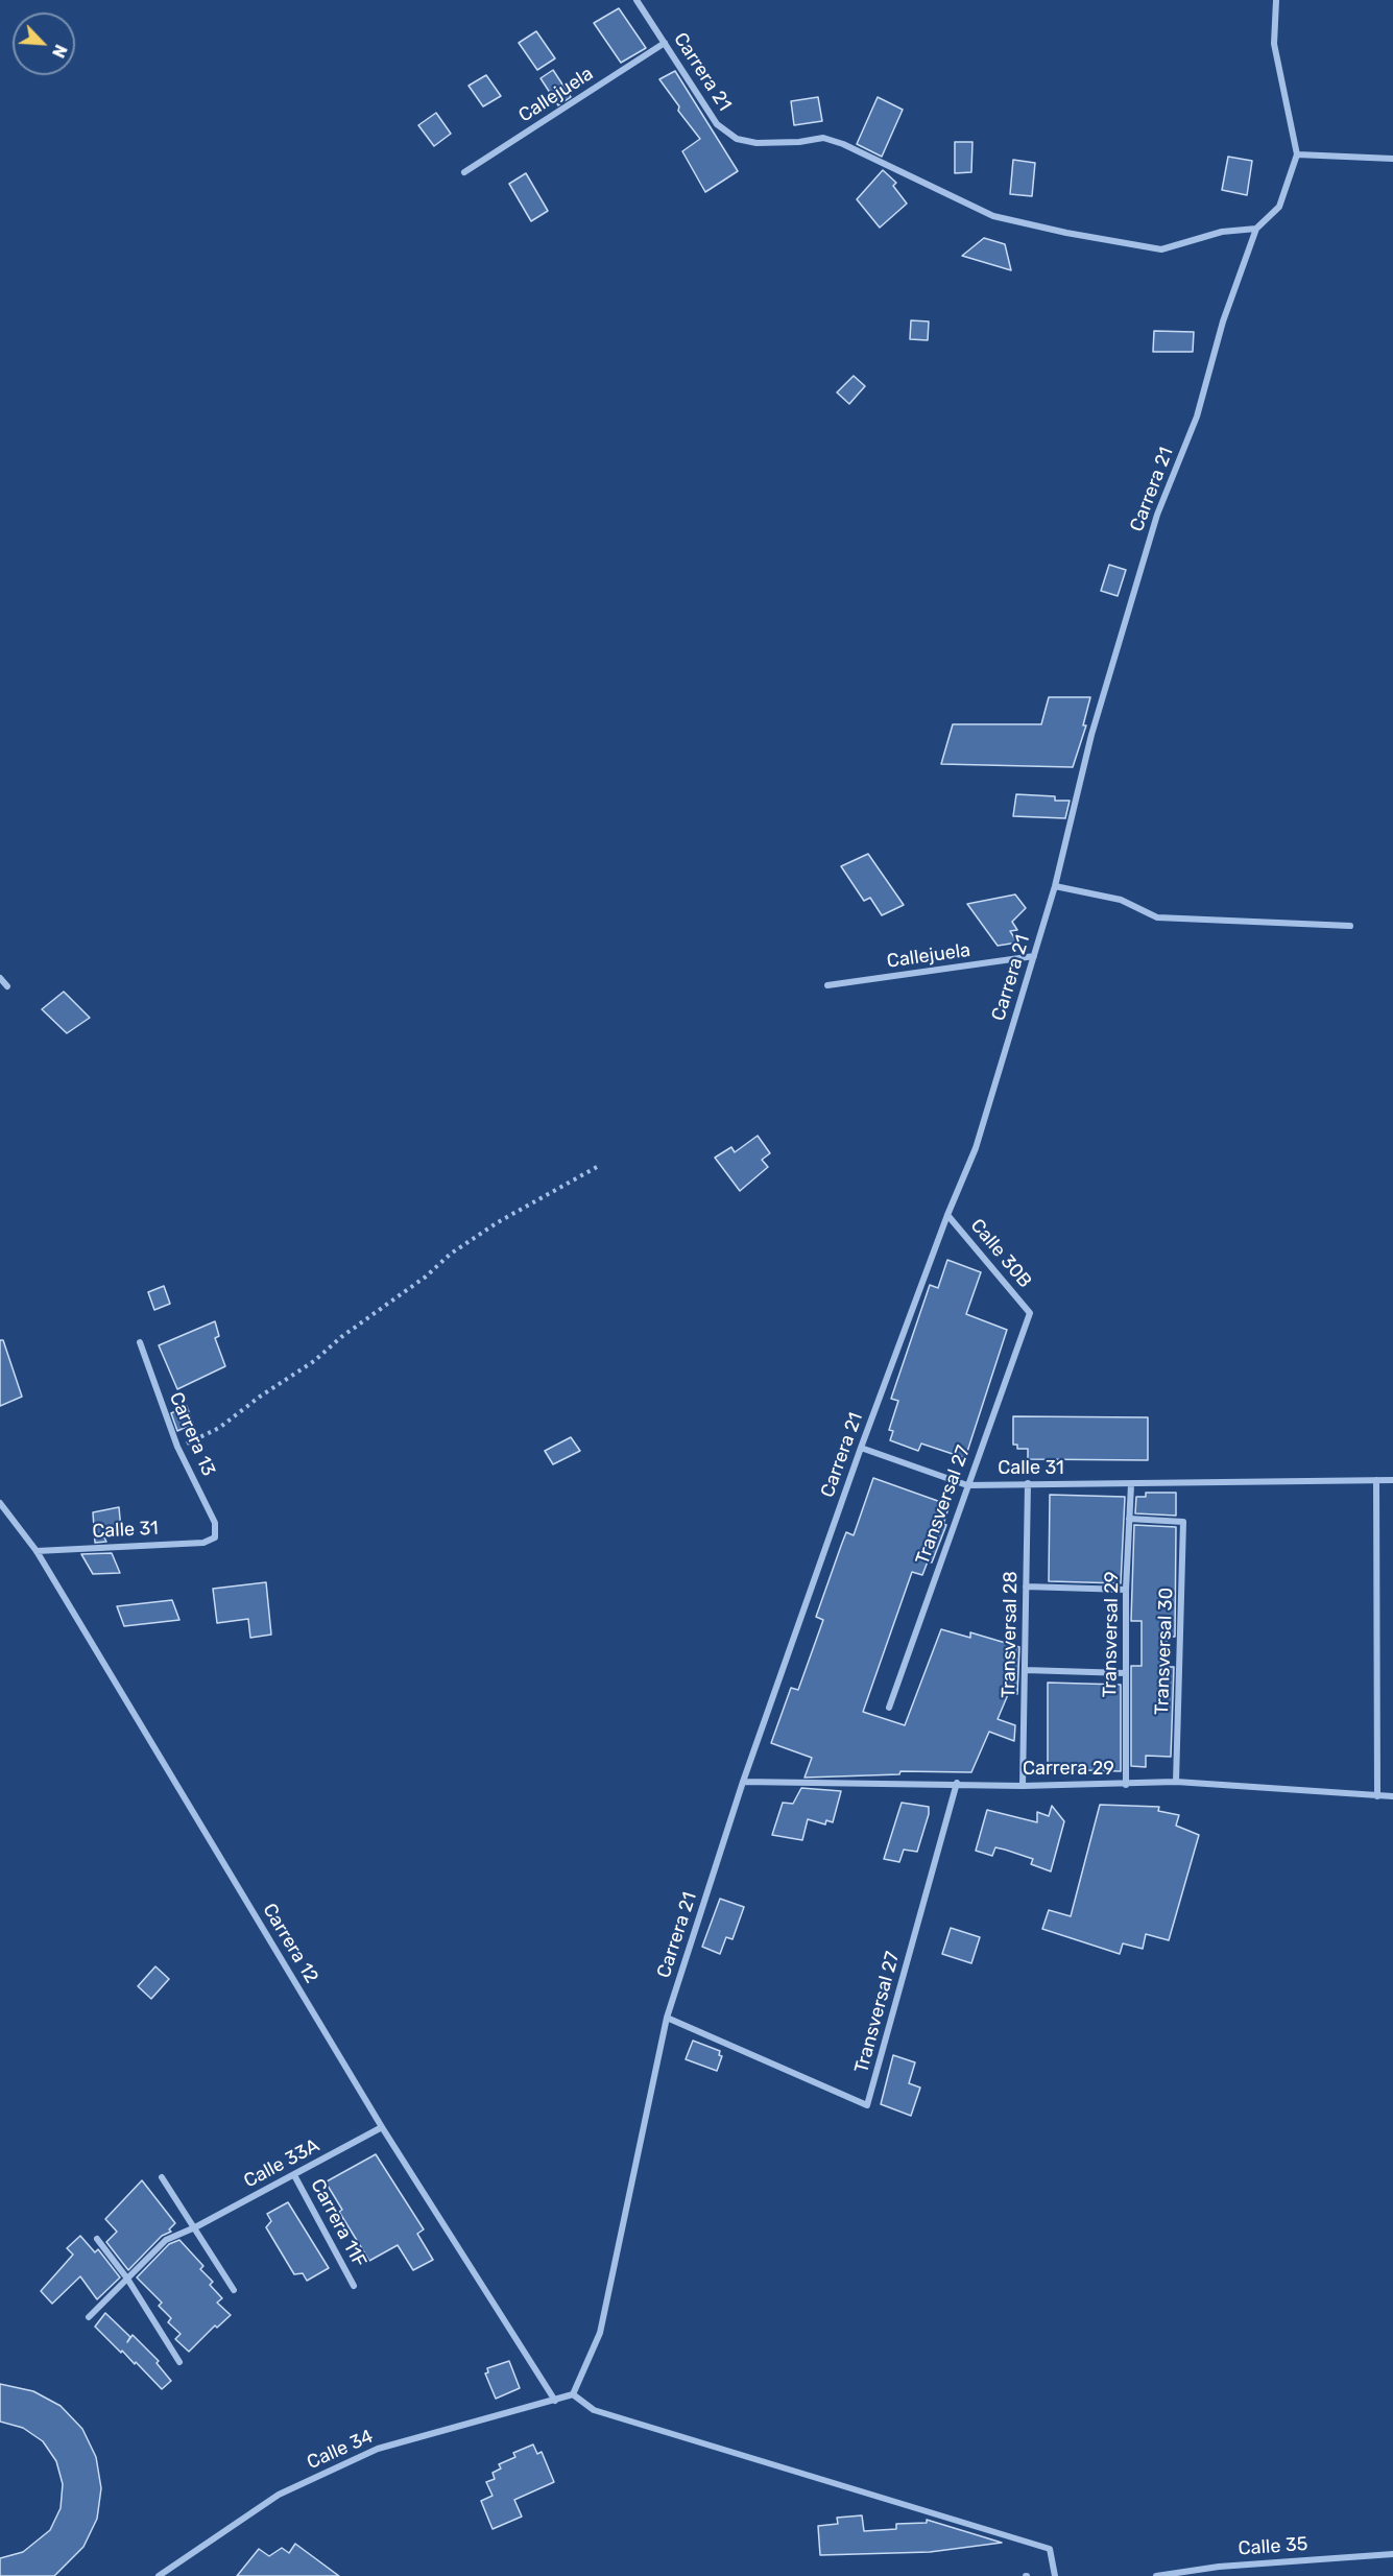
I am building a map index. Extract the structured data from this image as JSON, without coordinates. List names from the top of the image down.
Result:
{
  "streets": {
    "street": [
      "Carrera 21",
      "Callejuela",
      "Calle 30B",
      "Carrera 13",
      "Calle 31",
      "Transversal 27",
      "Transversal 28",
      "Transversal 29",
      "Transversal 30",
      "Carrera 29",
      "Carrera 12",
      "Calle 33A",
      "Carrera 11F",
      "Calle 34",
      "Calle 35"
    ]
  },
  "crossings": [
    ["Carrera 21", "Callejuela"],
    ["Carrera 21", "Calle 30B"],
    ["Carrera 21", "Calle 31"],
    ["Carrera 21", "Transversal 27"],
    ["Carrera 21", "Carrera 29"],
    ["Calle 30B", "Transversal 27"],
    ["Carrera 13", "Calle 31"],
    ["Calle 31", "Transversal 27"],
    ["Calle 31", "Transversal 28"],
    ["Calle 31", "Transversal 29"],
    ["Calle 31", "Carrera 12"],
    ["Transversal 27", "Carrera 29"],
    ["Transversal 28", "Carrera 29"],
    ["Transversal 29", "Transversal 30"],
    ["Transversal 29", "Carrera 29"],
    ["Transversal 30", "Carrera 29"],
    ["Carrera 12", "Calle 33A"],
    ["Carrera 12", "Calle 34"],
    ["Calle 33A", "Carrera 11F"]
  ],
  "north": "bottom right"
}
